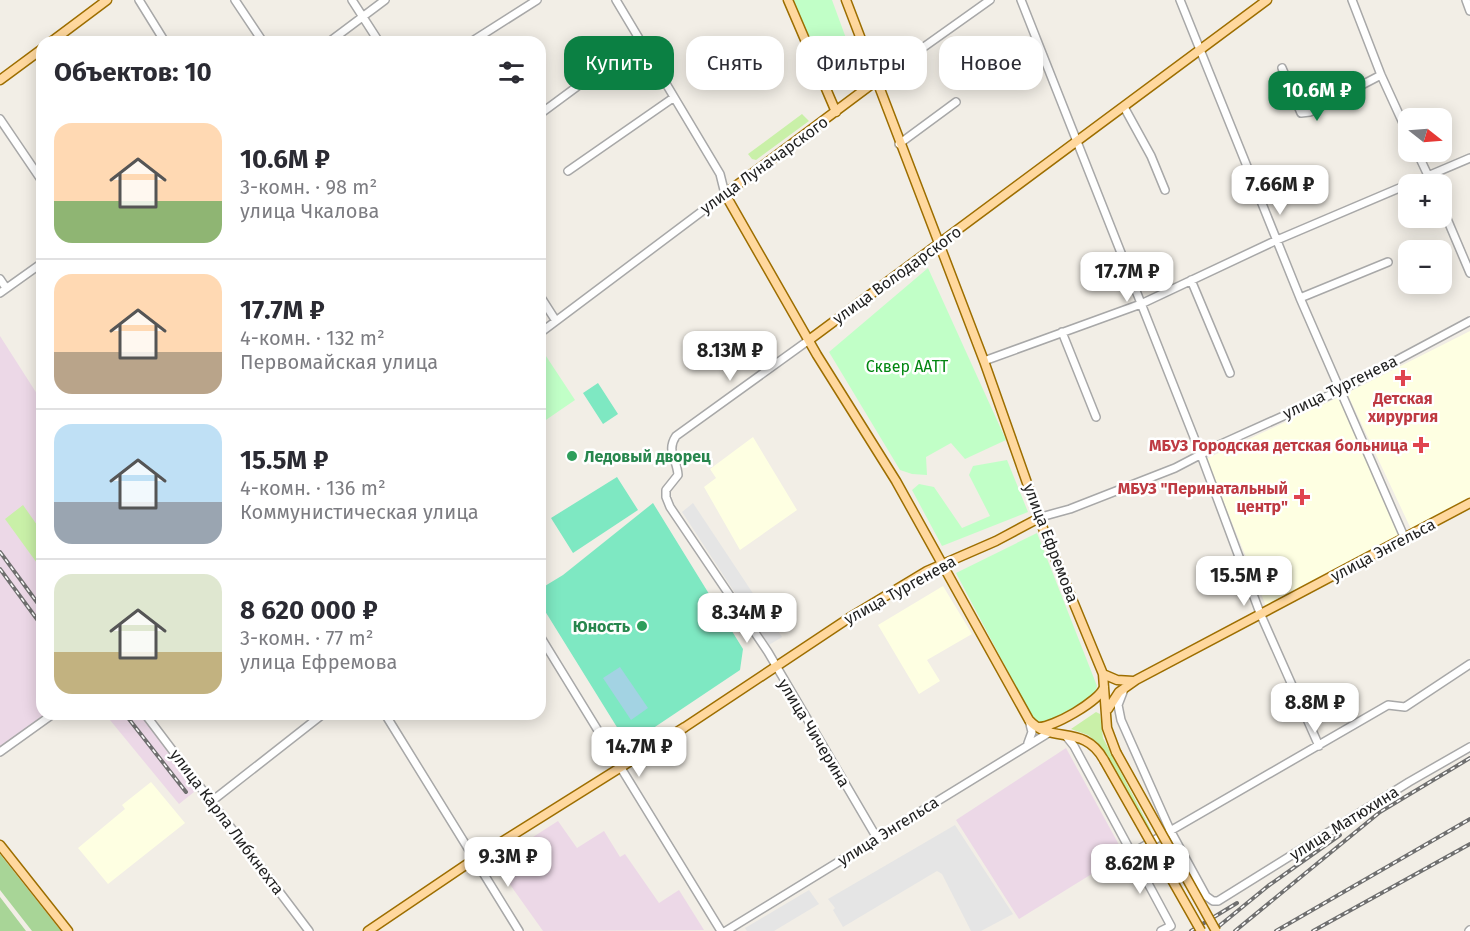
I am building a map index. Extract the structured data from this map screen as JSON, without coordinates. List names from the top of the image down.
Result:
{
  "streets": {
    "main road": [
      "улица Луначарского",
      "улица Володарского",
      "улица Тургенева",
      "улица Ефремова",
      "улица Энгельса"
    ],
    "street": ["улица Чичерина", "улица Карла Либкнехта", "улица Матюхина"]
  },
  "crossings": [
    ["улица Володарского", "улица Ефремова"],
    ["улица Володарского", "улица Чичерина"],
    ["улица Тургенева", "улица Ефремова"],
    ["улица Тургенева", "улица Чичерина"],
    ["улица Ефремова", "улица Энгельса"],
    ["улица Энгельса", "улица Чичерина"]
  ],
  "parks": ["Сквер ААТТ"],
  "places": {
    "health": ["Детская хирургия", "МБУЗ Городская детская больница", "МБУЗ \"Перинатальный центр\""],
    "other": ["Ледовый дворец", "Юность"]
  },
  "north": "right",
  "page": {
    "chip": [
      "Купить",
      "Снять",
      "Фильтры",
      "Новое"
    ],
    "heading": "Объектов: 10",
    "price": [
      "10.6M ₽",
      "7.66M ₽",
      "17.7M ₽",
      "8.13M ₽",
      "15.5M ₽",
      "8.34M ₽",
      "8.8M ₽",
      "14.7M ₽",
      "9.3M ₽",
      "8.62M ₽"
    ],
    "map_buttons": ["+", "−"],
    "list": [
      {
        "name": "10.6M ₽",
        "note": "3-комн. · 98 m² · улица Чкалова"
      },
      {
        "name": "17.7M ₽",
        "note": "4-комн. · 132 m² · Первомайская улица"
      },
      {
        "name": "15.5M ₽",
        "note": "4-комн. · 136 m² · Коммунистическая улица"
      },
      {
        "name": "8 620 000 ₽",
        "note": "3-комн. · 77 m² · улица Ефремова"
      }
    ]
  }
}
